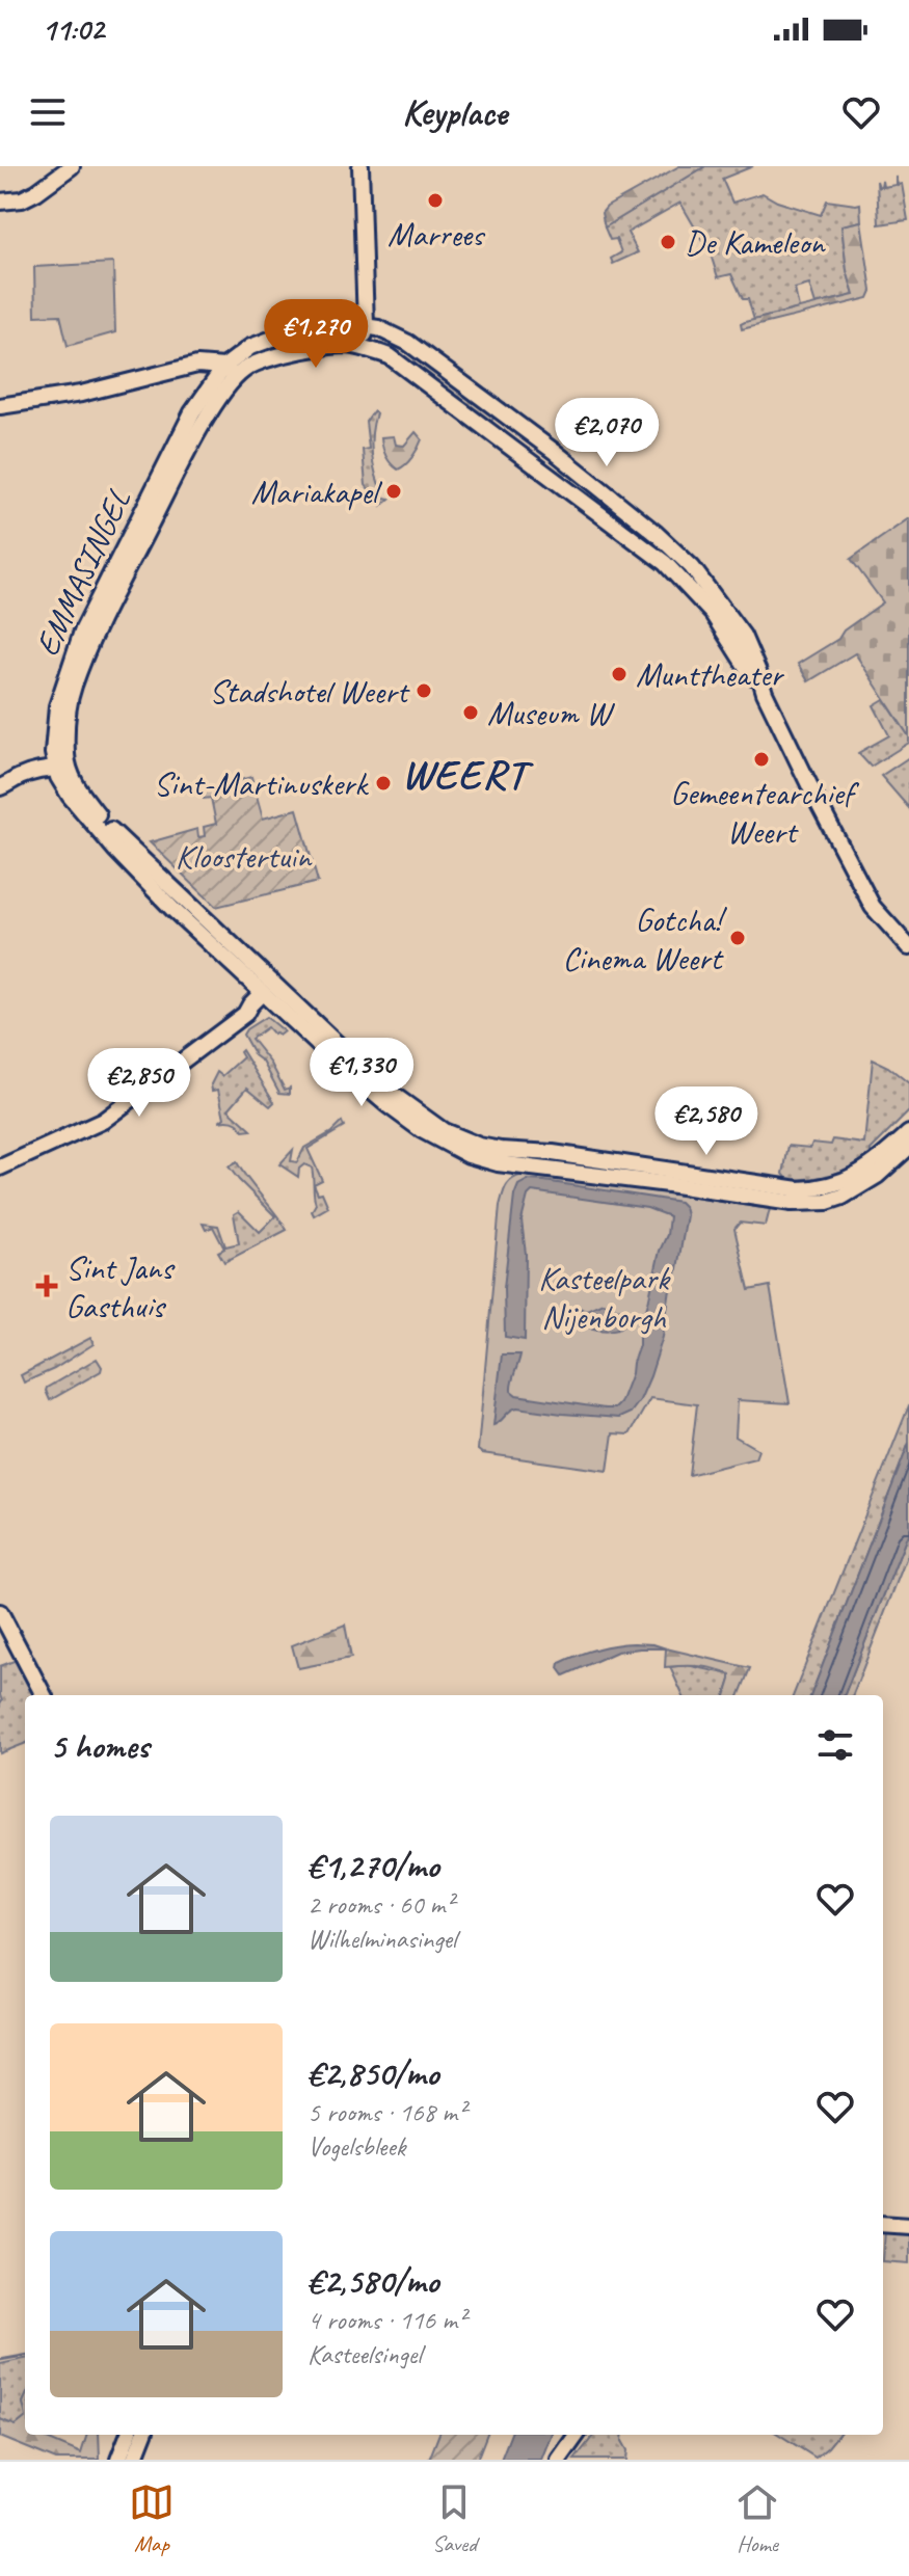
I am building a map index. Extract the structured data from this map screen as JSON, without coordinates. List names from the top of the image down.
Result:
{
  "streets": {
    "street": ["EMMASINGEL"]
  },
  "districts": ["WEERT"],
  "parks": ["Kloostertuin", "Kasteelpark Nijenborgh"],
  "places": {
    "other": [
      "Marrees",
      "De Kameleon",
      "Mariakapel",
      "Munttheater",
      "Stadshotel Weert",
      "Museum W",
      "Gemeentearchief Weert",
      "Sint-Martinuskerk",
      "Gotcha! Cinema Weert"
    ],
    "health": ["Sint Jans Gasthuis"]
  },
  "page": {
    "status": "11:02",
    "header": "Keyplace",
    "price": [
      "€1,270",
      "€2,070",
      "€1,330",
      "€2,850",
      "€2,580"
    ],
    "heading": "5 homes",
    "list": [
      {
        "name": "€1,270/mo",
        "note": "2 rooms · 60 m² · Wilhelminasingel"
      },
      {
        "name": "€2,850/mo",
        "note": "5 rooms · 168 m² · Vogelsbleek"
      },
      {
        "name": "€2,580/mo",
        "note": "4 rooms · 116 m² · Kasteelsingel"
      }
    ],
    "tabs": ["Map", "Saved", "Home"]
  }
}
